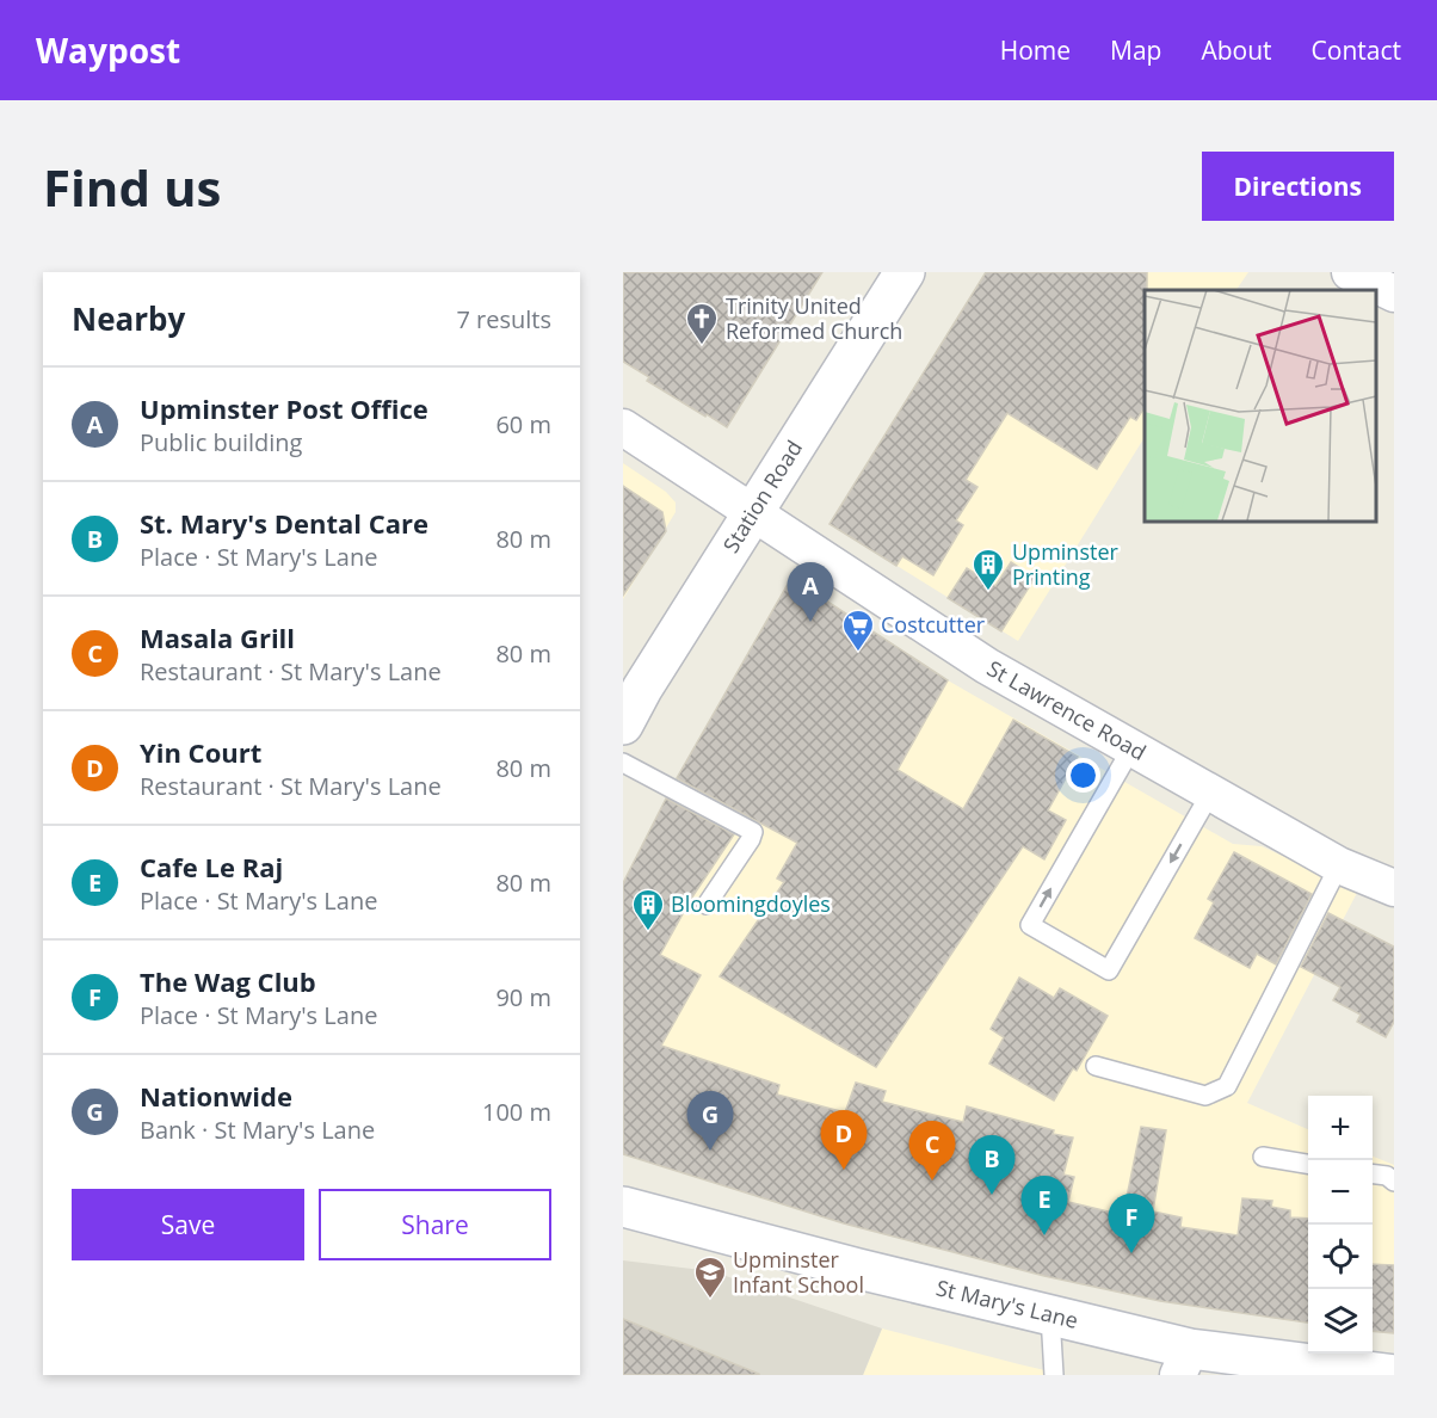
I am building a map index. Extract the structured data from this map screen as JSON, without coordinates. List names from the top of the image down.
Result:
{
  "streets": {
    "main road": ["Station Road", "St Mary's Lane"],
    "street": ["St Lawrence Road"]
  },
  "crossings": [
    ["Station Road", "St Lawrence Road"]
  ],
  "places": {
    "church": ["Trinity United Reformed Church"],
    "building": ["Upminster Printing", "Bloomingdoyles"],
    "supermarket": ["Costcutter"],
    "school or university": ["Upminster Infant School"]
  },
  "page": {
    "header": "Waypost",
    "nav": [
      "Home",
      "Map",
      "About",
      "Contact"
    ],
    "buttons": [
      "Directions",
      ["Save", "Share"]
    ],
    "title": "Find us",
    "heading": ["Nearby", "7 results"],
    "list": [
      {
        "mark": "A",
        "name": "Upminster Post Office",
        "note": "Public building",
        "value": "60 m"
      },
      {
        "mark": "B",
        "name": "St. Mary's Dental Care",
        "note": "Place · St Mary's Lane",
        "value": "80 m"
      },
      {
        "mark": "C",
        "name": "Masala Grill",
        "note": "Restaurant · St Mary's Lane",
        "value": "80 m"
      },
      {
        "mark": "D",
        "name": "Yin Court",
        "note": "Restaurant · St Mary's Lane",
        "value": "80 m"
      },
      {
        "mark": "E",
        "name": "Cafe Le Raj",
        "note": "Place · St Mary's Lane",
        "value": "80 m"
      },
      {
        "mark": "F",
        "name": "The Wag Club",
        "note": "Place · St Mary's Lane",
        "value": "90 m"
      },
      {
        "mark": "G",
        "name": "Nationwide",
        "note": "Bank · St Mary's Lane",
        "value": "100 m"
      }
    ],
    "pins": [
      "A",
      "G",
      "D",
      "C",
      "B",
      "E",
      "F"
    ],
    "map_buttons": ["+", "−"]
  }
}
